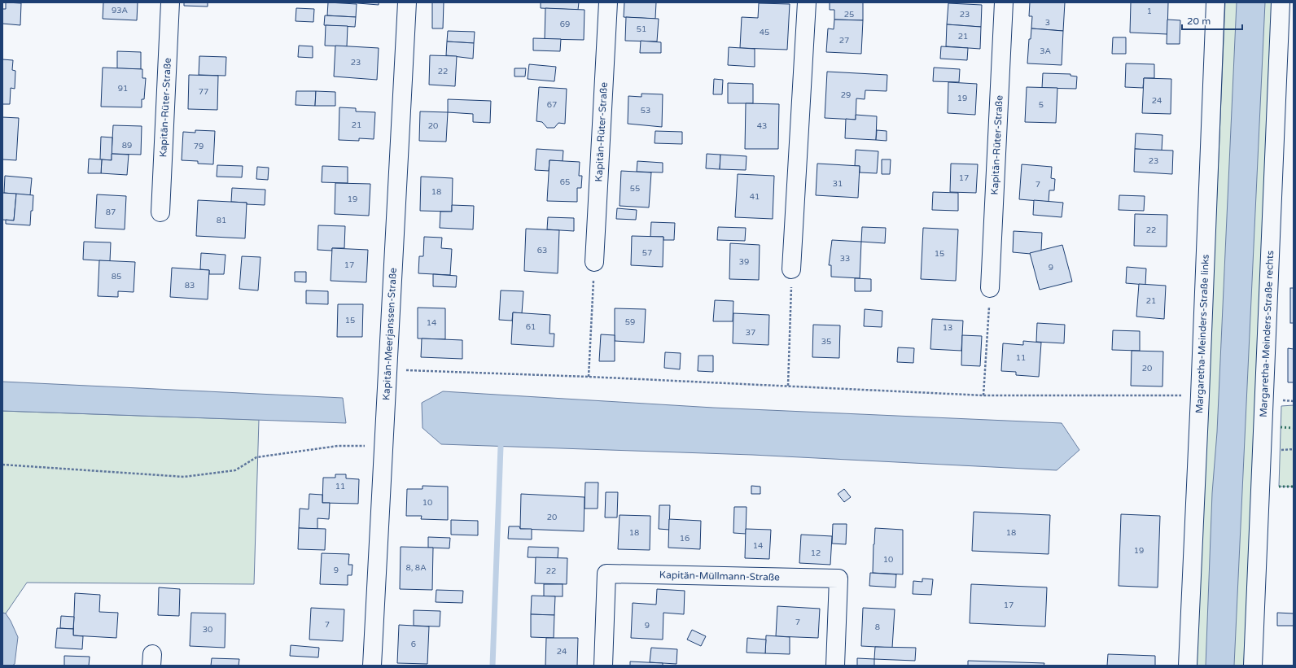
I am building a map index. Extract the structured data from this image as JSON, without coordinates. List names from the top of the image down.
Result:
{
  "streets": {
    "street": [
      "Kapitän-Rüter-Straße",
      "Margaretha-Meinders-Straße rechts",
      "Kapitän-Meerjanssen-Straße",
      "Margaretha-Meinders-Straße links",
      "Kapitän-Müllmann-Straße"
    ]
  },
  "house_numbers": [
    "93A",
    "1",
    "25",
    "23",
    "3",
    "69",
    "51",
    "45",
    "21",
    "27",
    "3A",
    "23",
    "22",
    "91",
    "77",
    "29",
    "19",
    "24",
    "67",
    "5",
    "53",
    "21",
    "20",
    "43",
    "89",
    "79",
    "23",
    "17",
    "65",
    "31",
    "7",
    "55",
    "18",
    "41",
    "19",
    "87",
    "81",
    "22",
    "63",
    "57",
    "15",
    "33",
    "39",
    "17",
    "9",
    "85",
    "83",
    "21",
    "15",
    "59",
    "14",
    "61",
    "13",
    "37",
    "35",
    "11",
    "20",
    "11",
    "10",
    "20",
    "18",
    "18",
    "16",
    "14",
    "19",
    "12",
    "10",
    "8, 8A",
    "9",
    "22",
    "17",
    "7",
    "7",
    "9",
    "8",
    "30",
    "6",
    "24"
  ],
  "scale_bar": "20 m"
}
